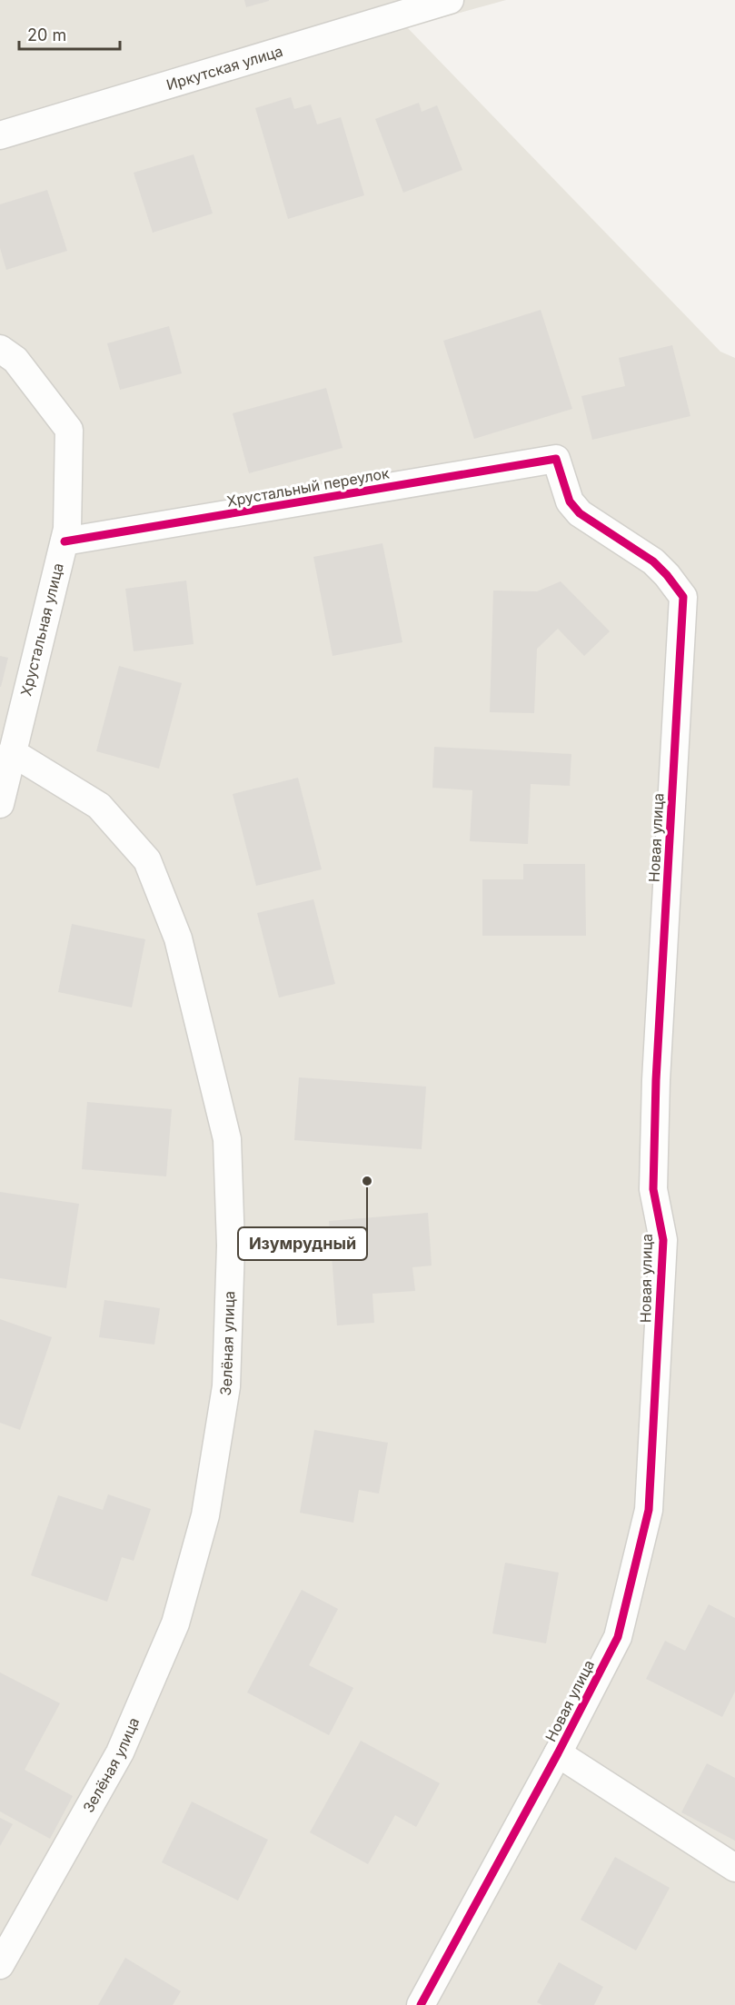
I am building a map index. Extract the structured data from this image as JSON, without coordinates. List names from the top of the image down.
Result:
{
  "streets": {
    "street": [
      "Иркутская улица",
      "Хрустальный переулок",
      "Хрустальная улица",
      "Новая улица",
      "Зелёная улица"
    ]
  },
  "crossings": [
    ["Хрустальный переулок", "Хрустальная улица"],
    ["Хрустальный переулок", "Новая улица"],
    ["Хрустальная улица", "Зелёная улица"]
  ],
  "places": ["Изумрудный"],
  "scale_bar": "20 m"
}
